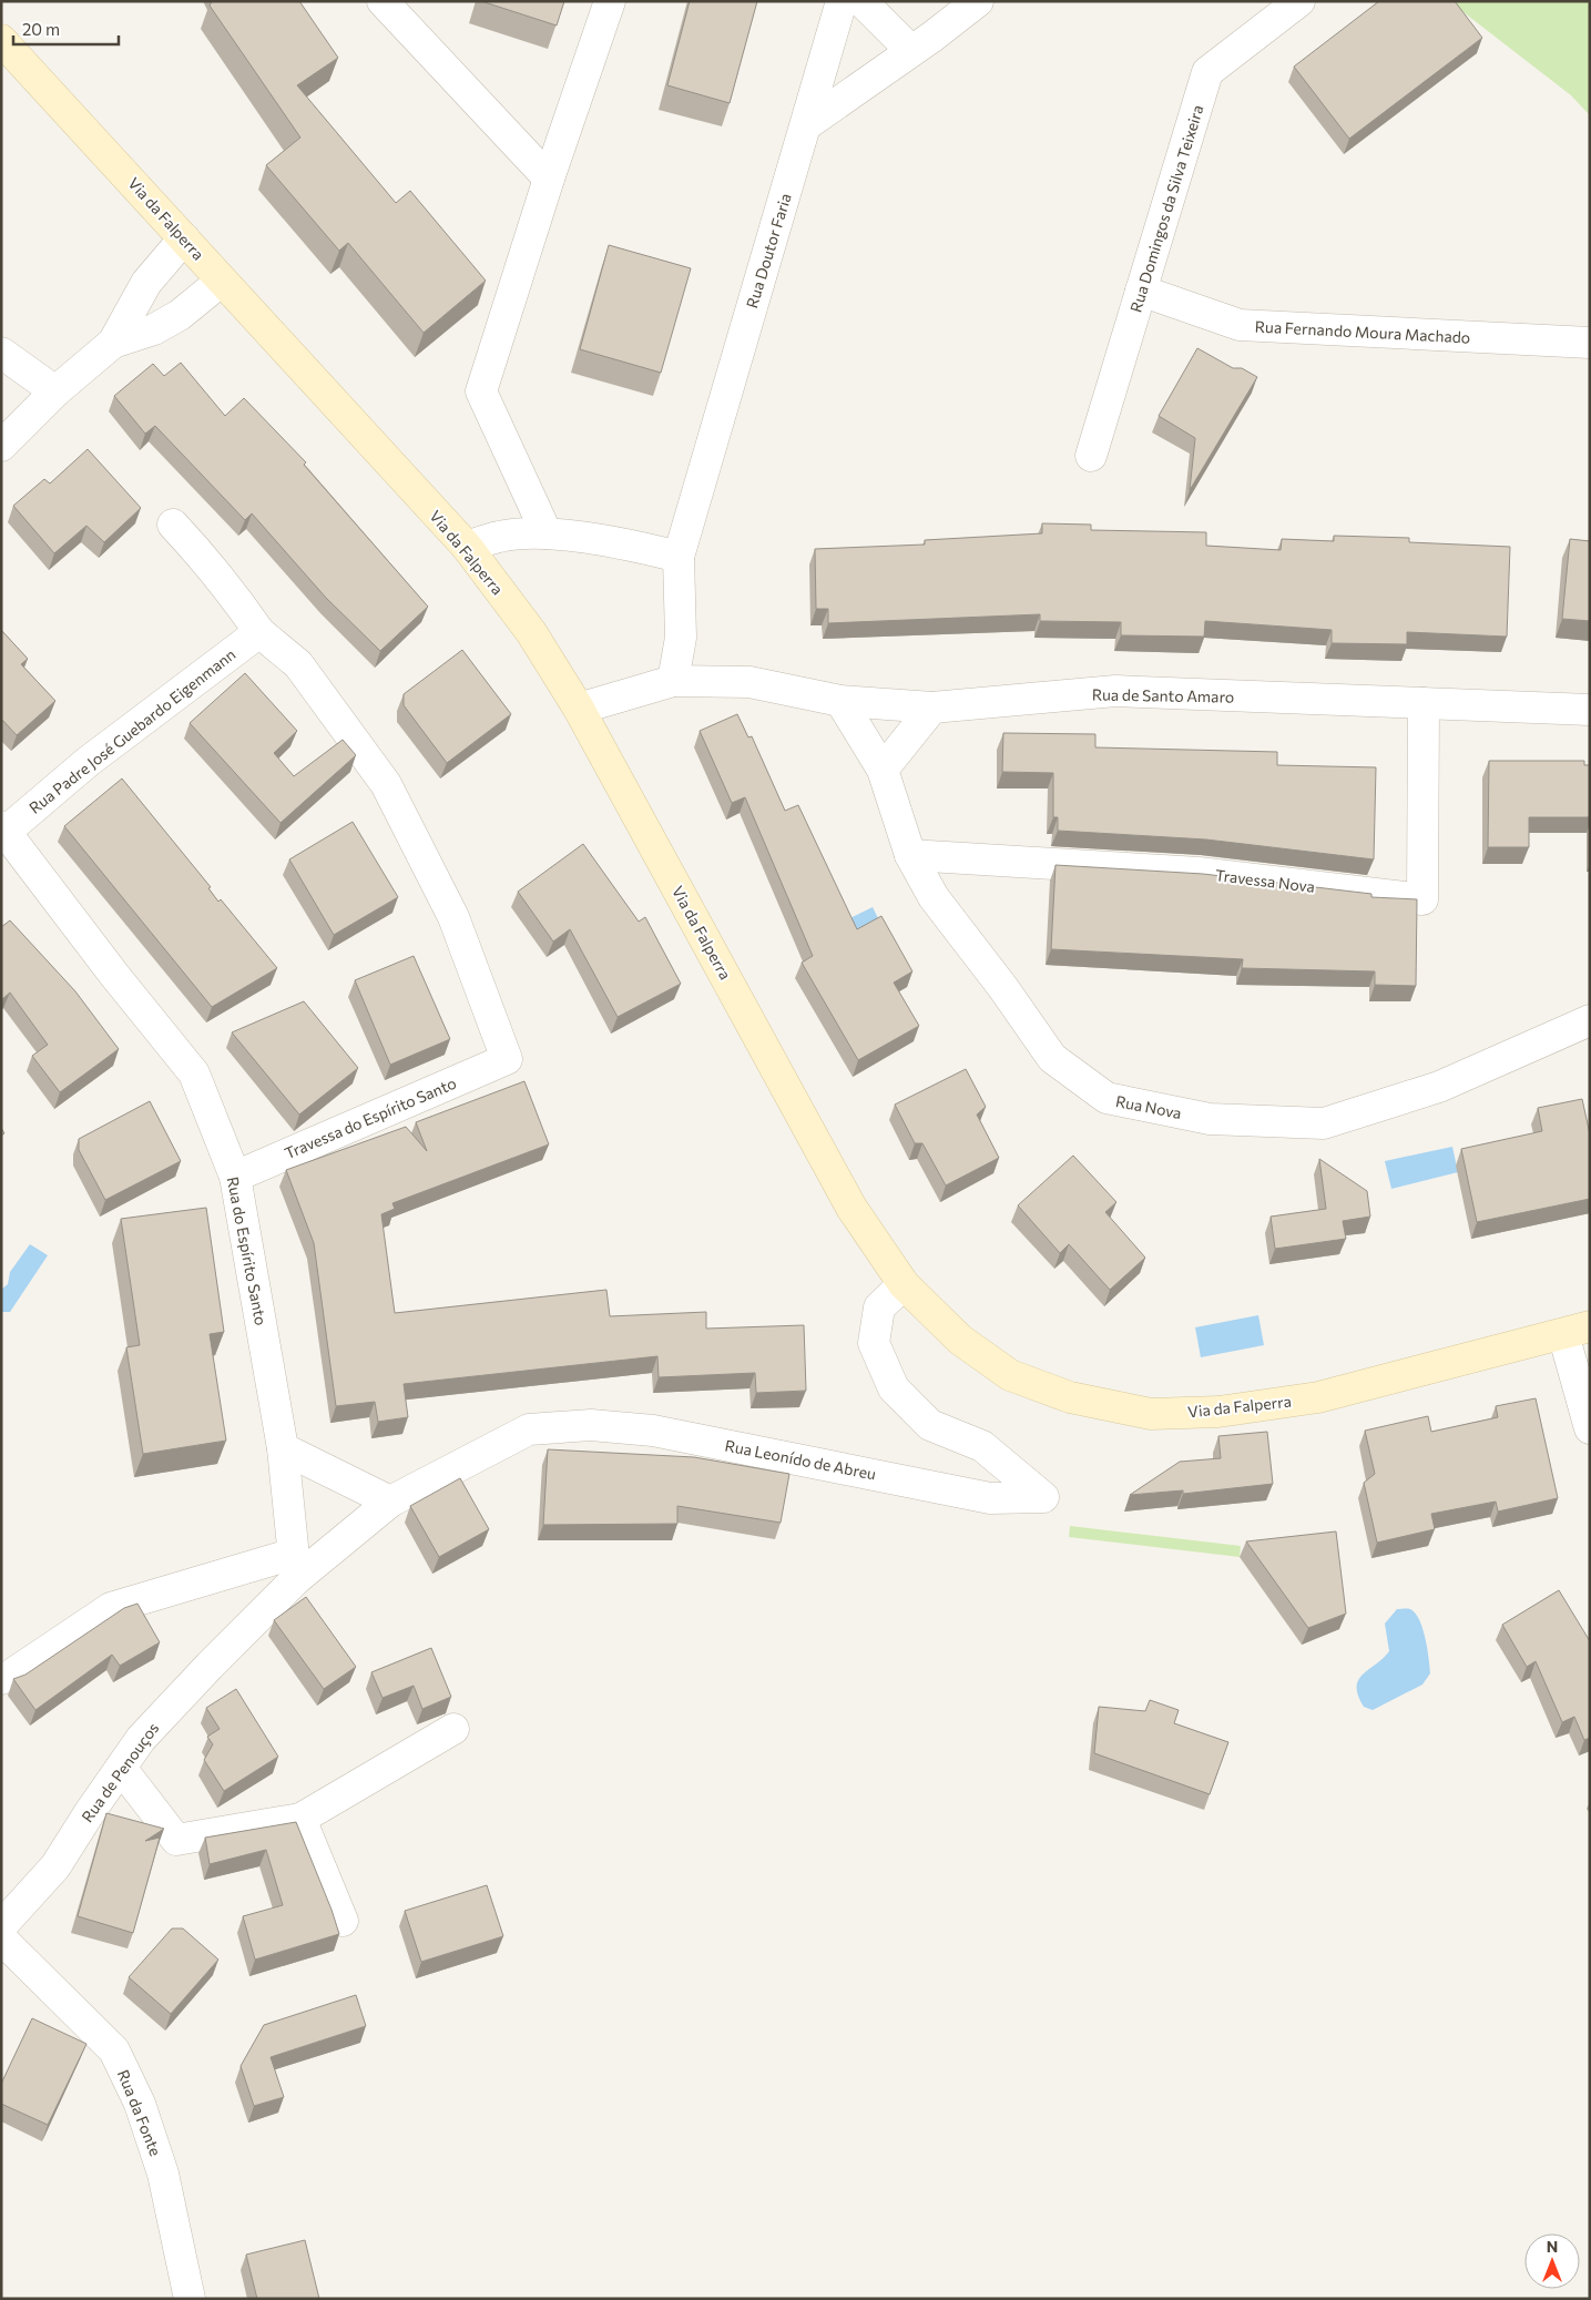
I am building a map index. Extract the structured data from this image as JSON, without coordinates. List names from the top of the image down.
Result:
{
  "streets": {
    "main road": ["Via da Falperra"],
    "street": [
      "Rua Domingos da Silva Teixeira",
      "Rua Doutor Faria",
      "Rua Fernando Moura Machado",
      "Rua de Santo Amaro",
      "Rua Padre José Guebardo Eigenmann",
      "Travessa Nova",
      "Rua Nova",
      "Travessa do Espírito Santo",
      "Rua do Espírito Santo",
      "Rua Leonído de Abreu",
      "Rua de Penouços",
      "Rua da Fonte"
    ]
  },
  "crossings": [
    ["Rua Domingos da Silva Teixeira", "Rua Fernando Moura Machado"],
    ["Via da Falperra", "Rua de Santo Amaro"],
    ["Via da Falperra", "Rua Leonído de Abreu"],
    ["Rua Doutor Faria", "Rua de Santo Amaro"],
    ["Rua de Santo Amaro", "Travessa Nova"],
    ["Rua de Santo Amaro", "Rua Nova"],
    ["Rua Padre José Guebardo Eigenmann", "Travessa do Espírito Santo"],
    ["Rua Padre José Guebardo Eigenmann", "Rua do Espírito Santo"],
    ["Travessa Nova", "Rua Nova"],
    ["Travessa do Espírito Santo", "Rua do Espírito Santo"],
    ["Rua do Espírito Santo", "Rua Leonído de Abreu"],
    ["Rua do Espírito Santo", "Rua de Penouços"],
    ["Rua Leonído de Abreu", "Rua de Penouços"]
  ],
  "scale_bar": "20 m",
  "north": "top"
}
